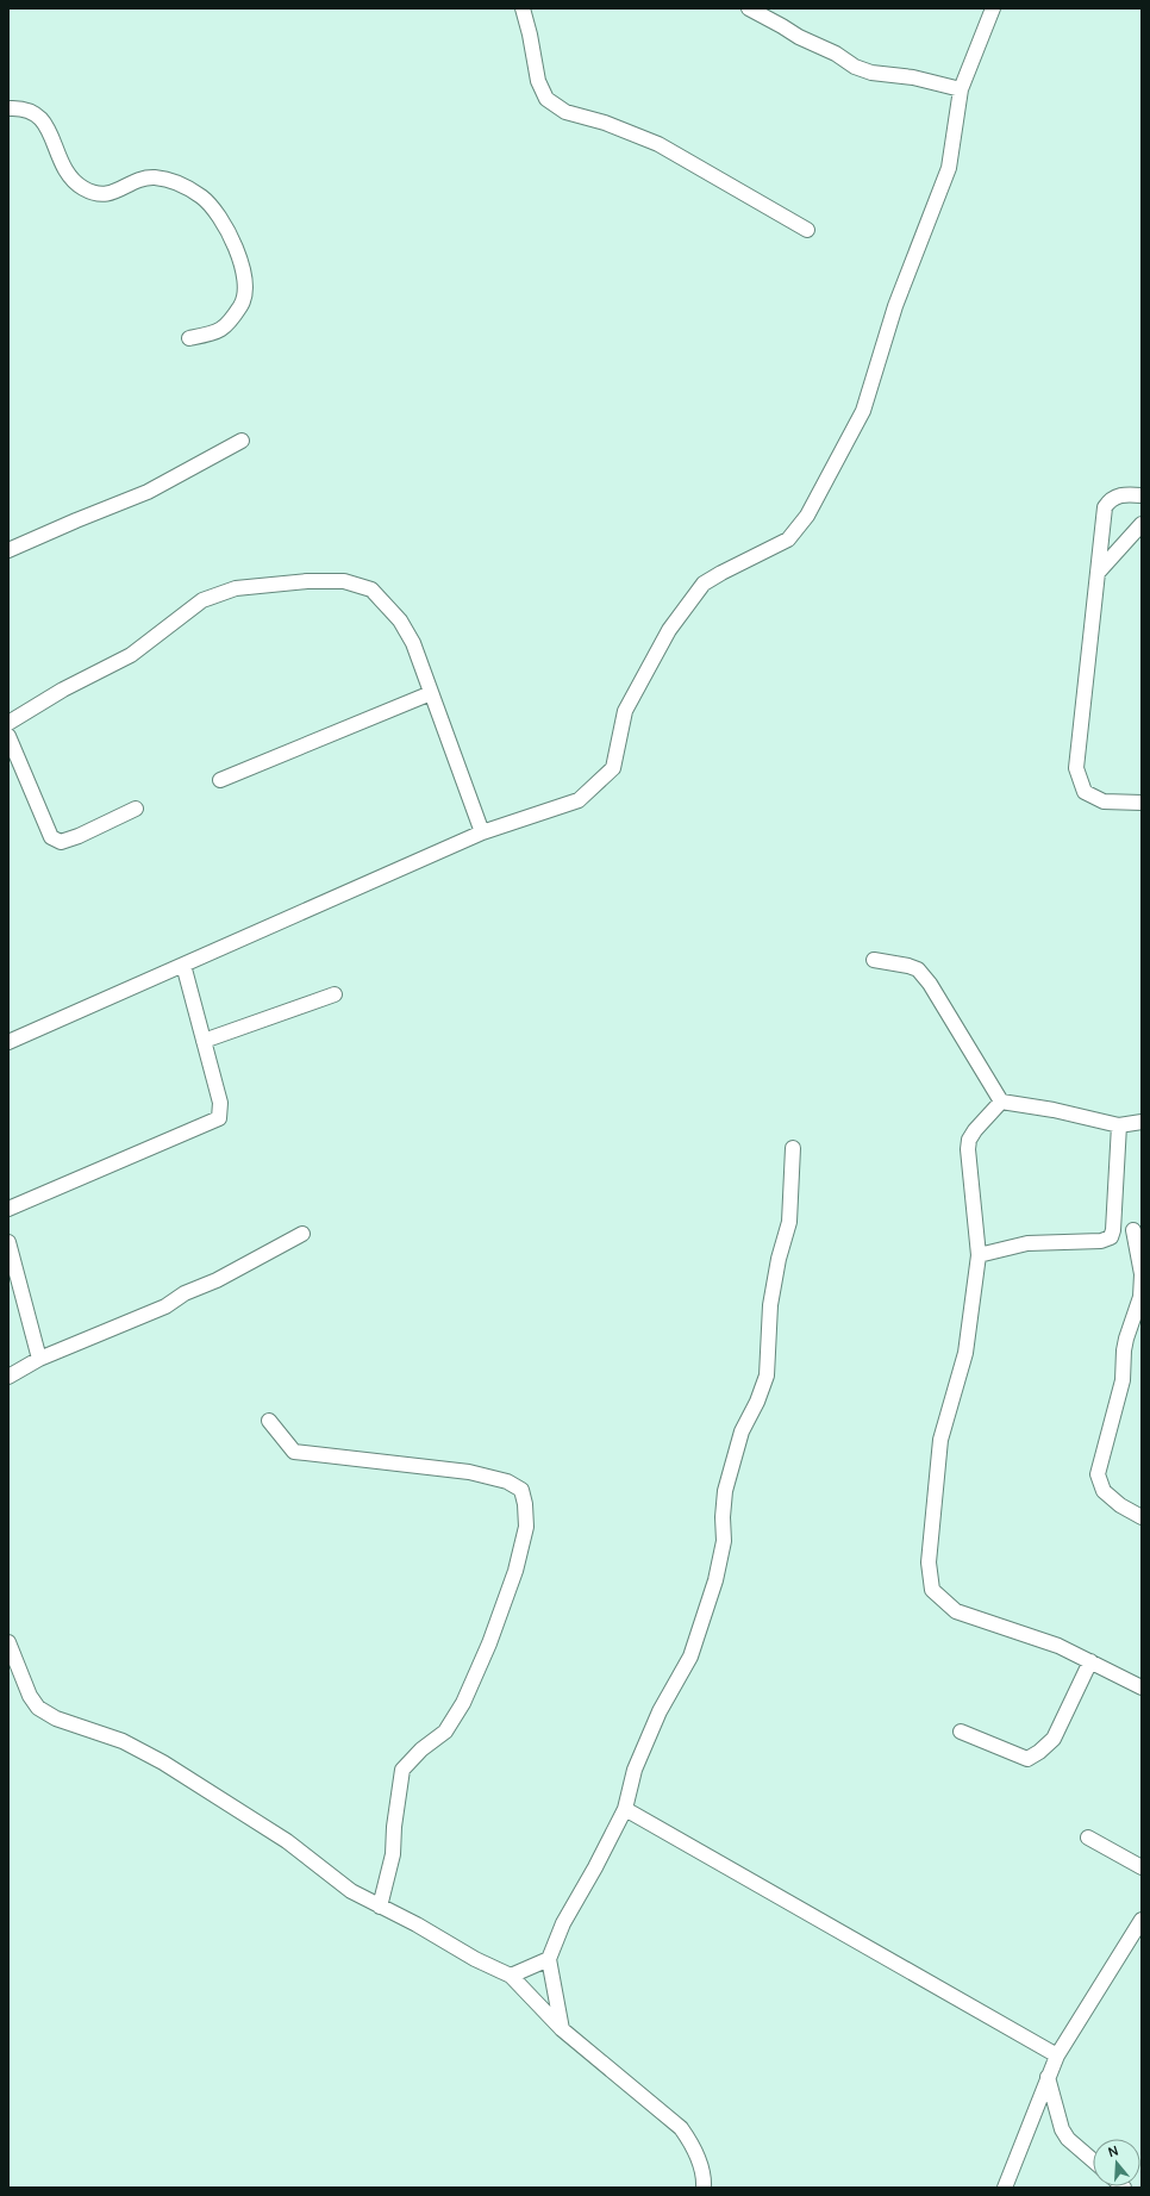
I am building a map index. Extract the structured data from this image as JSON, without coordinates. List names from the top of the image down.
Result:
{
  "north": "top"
}
